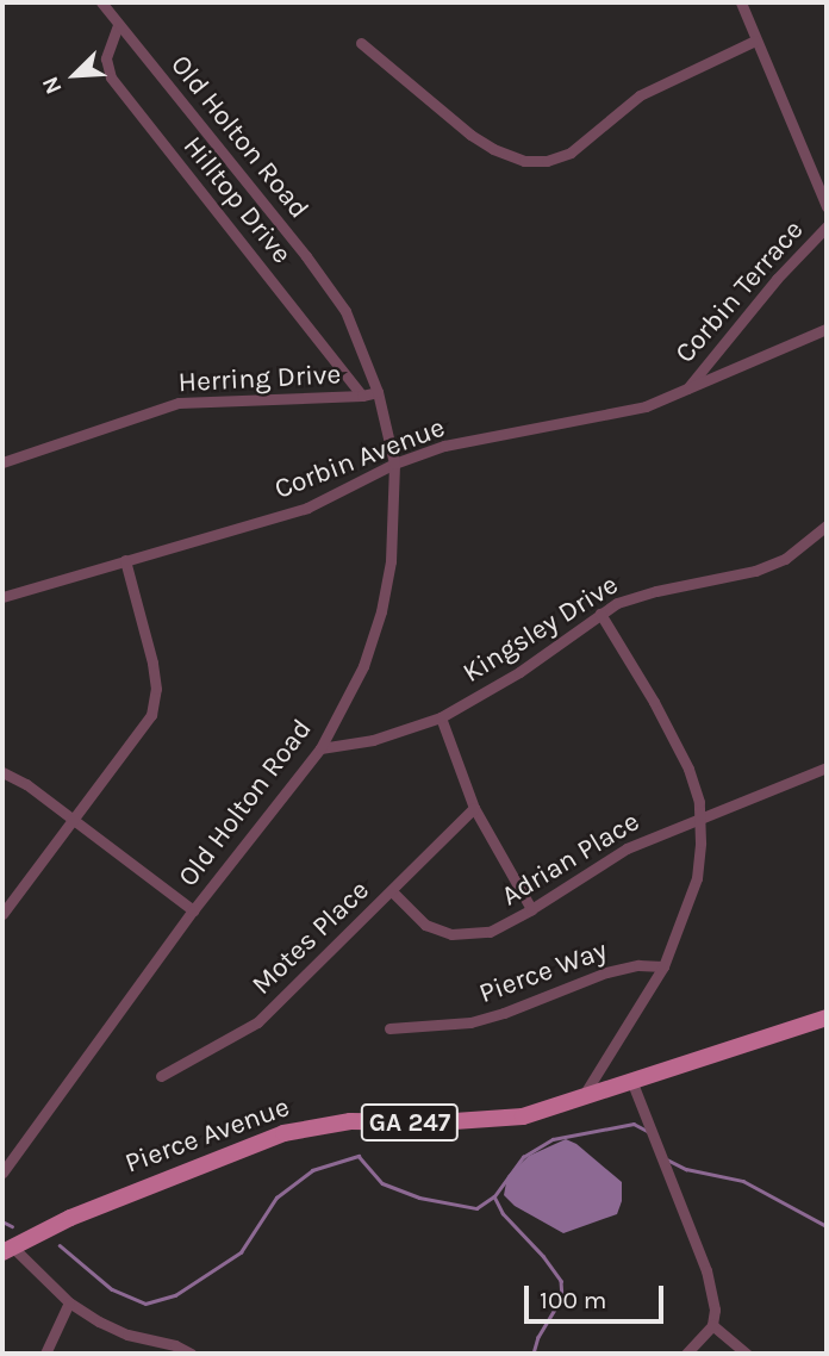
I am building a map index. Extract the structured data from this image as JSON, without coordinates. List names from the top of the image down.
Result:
{
  "streets": {
    "main road": ["GA 247", "Pierce Avenue"],
    "street": [
      "Old Holton Road",
      "Hilltop Drive",
      "Corbin Terrace",
      "Herring Drive",
      "Corbin Avenue",
      "Kingsley Drive",
      "Adrian Place",
      "Motes Place",
      "Pierce Way"
    ]
  },
  "crossings": [
    ["Old Holton Road", "Hilltop Drive"],
    ["Old Holton Road", "Herring Drive"],
    ["Old Holton Road", "Corbin Avenue"],
    ["Old Holton Road", "Kingsley Drive"],
    ["Hilltop Drive", "Herring Drive"],
    ["Corbin Terrace", "Corbin Avenue"],
    ["Adrian Place", "Motes Place"]
  ],
  "scale_bar": "100 m",
  "north": "bottom left"
}
